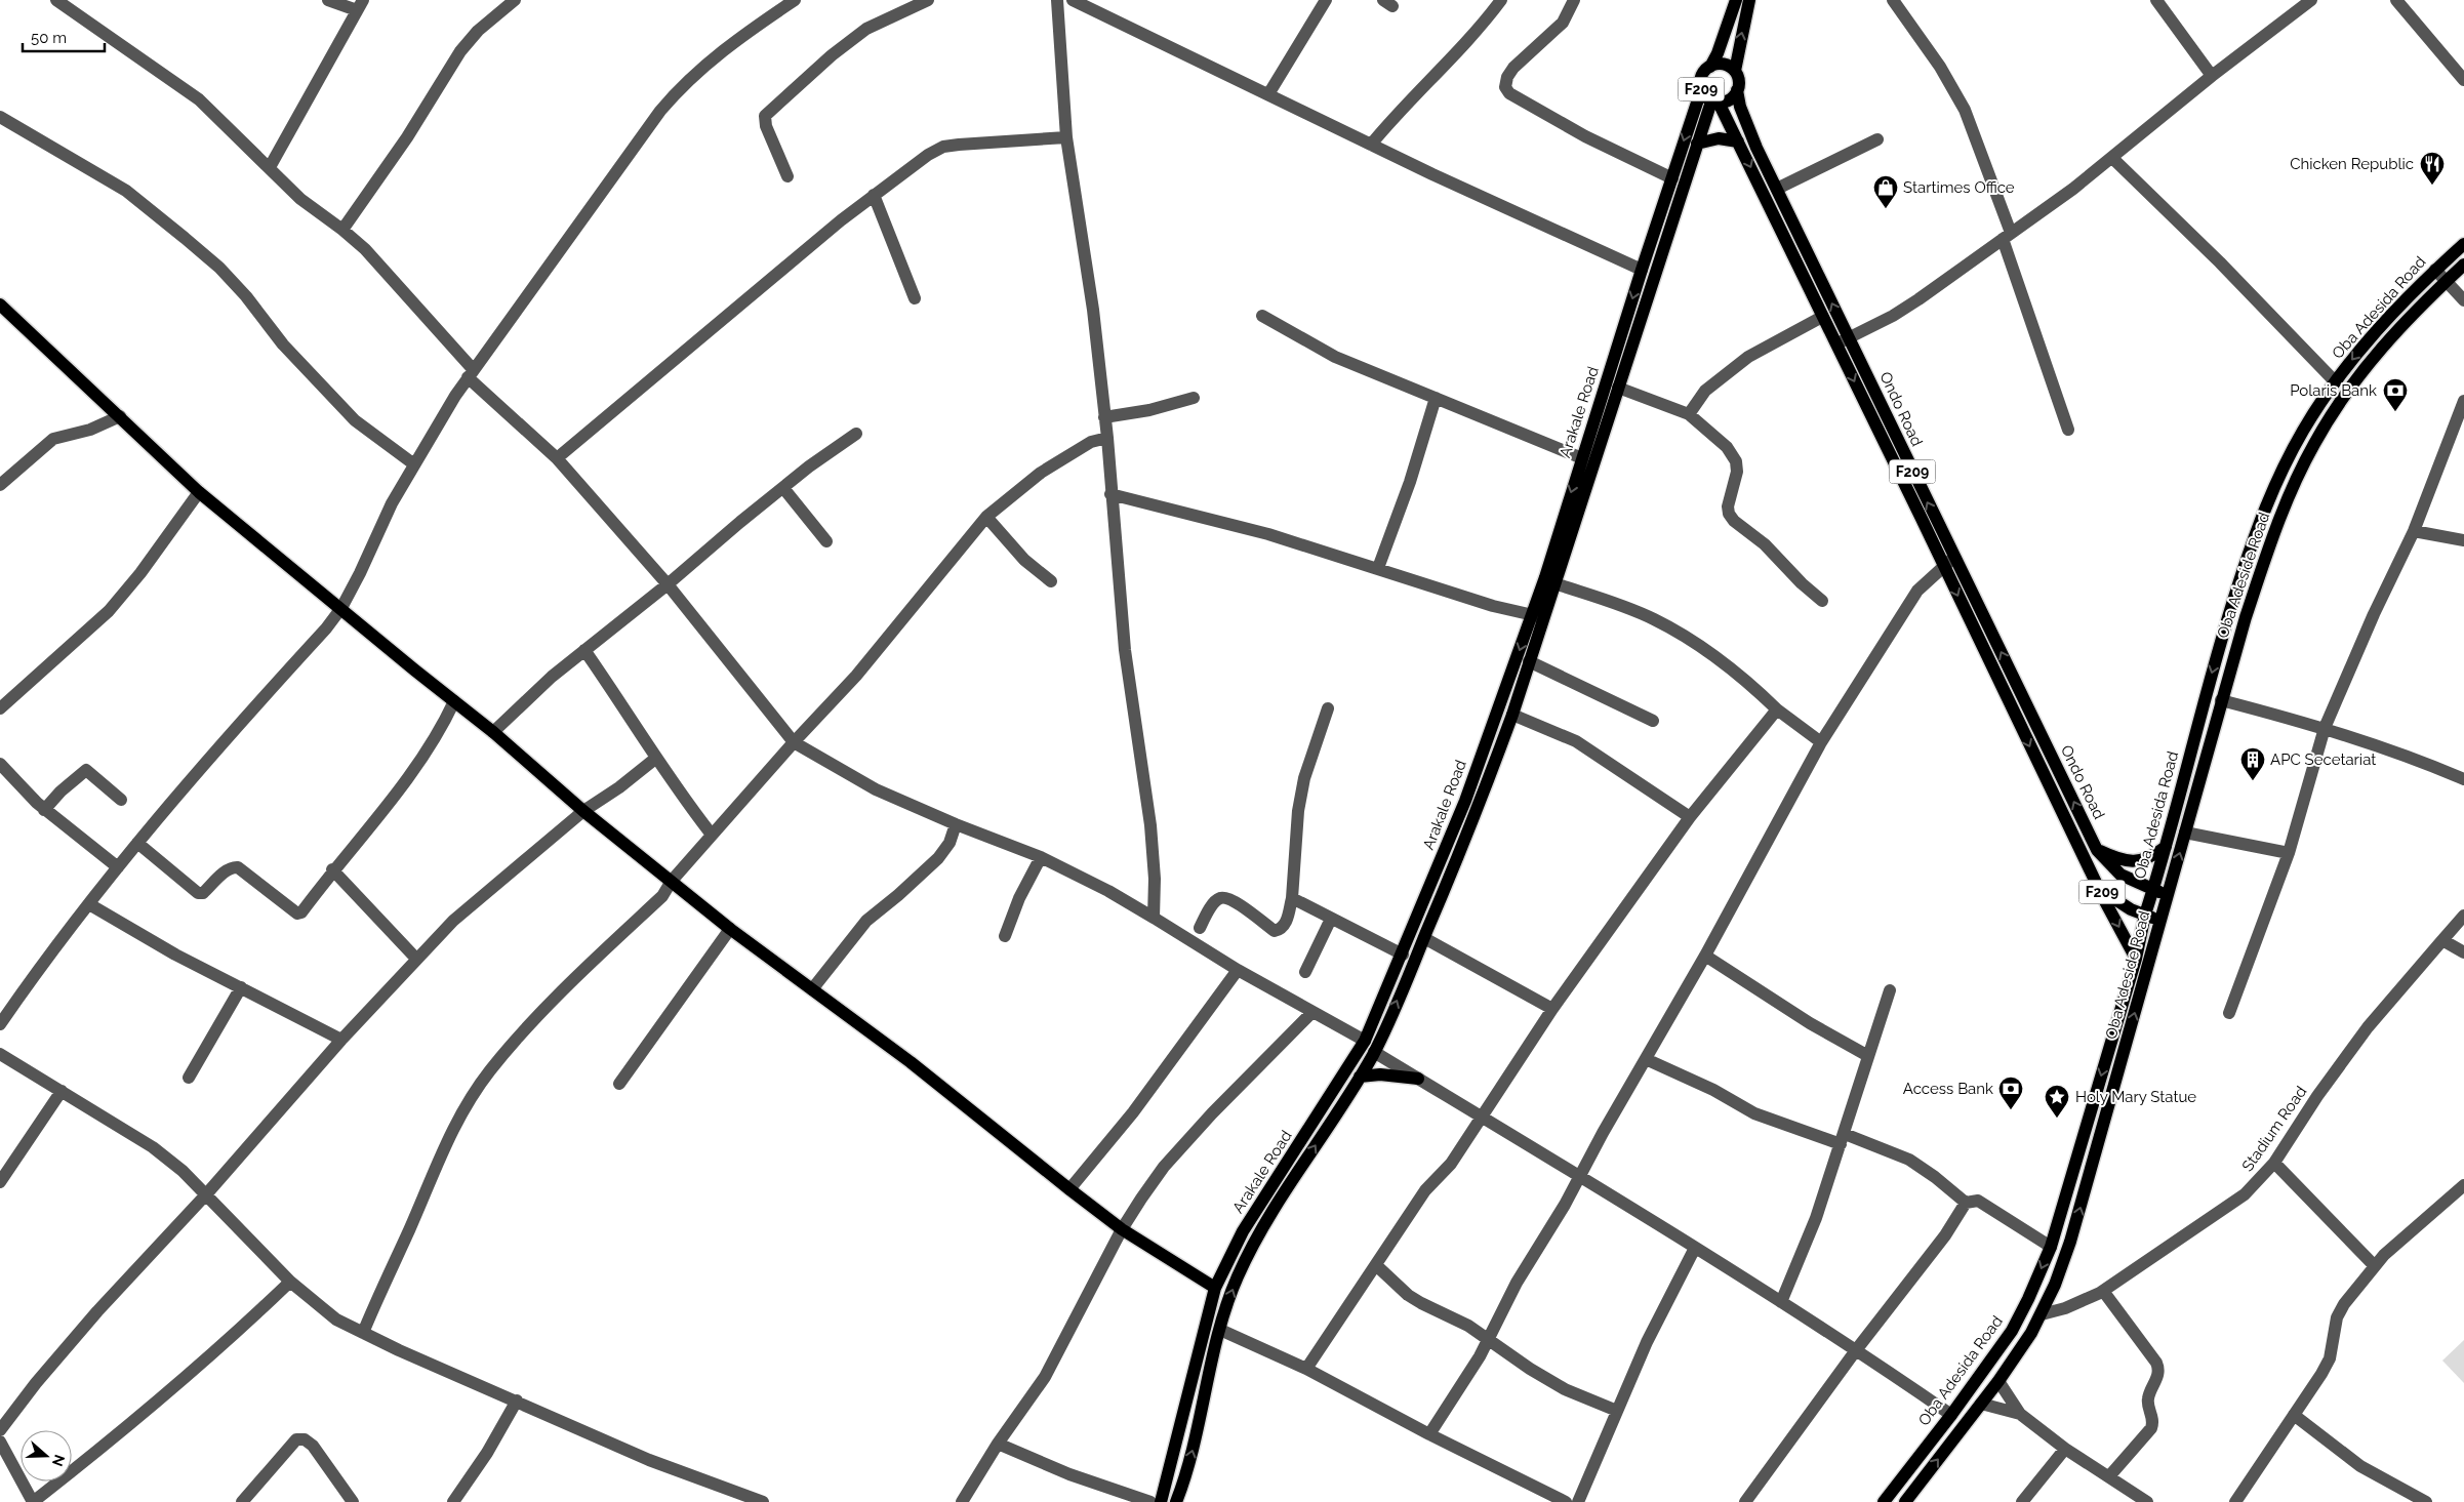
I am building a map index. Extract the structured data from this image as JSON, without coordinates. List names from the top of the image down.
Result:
{
  "streets": {
    "main road": [
      "F209",
      "Oba Adesida Road",
      "Ondo Road",
      "Arakale Road",
      "Oba Adeside Road"
    ],
    "street": ["Stadium Road"]
  },
  "crossings": [
    ["F209", "Oba Adesida Road"],
    ["F209", "Ondo Road"],
    ["F209", "Arakale Road"],
    ["F209", "Oba Adeside Road"],
    ["Ondo Road", "Arakale Road"],
    ["Oba Adeside Road", "Stadium Road"]
  ],
  "one_way": ["Oba Adesida Road", "Oba Adeside Road"],
  "places": {
    "restaurant": ["Chicken Republic"],
    "shop": ["Startimes Office"],
    "bank": ["Polaris Bank", "Access Bank"],
    "building": ["APC Secetariat"],
    "place": ["Holy Mary Statue"]
  },
  "scale_bar": "50 m",
  "north": "right"
}
